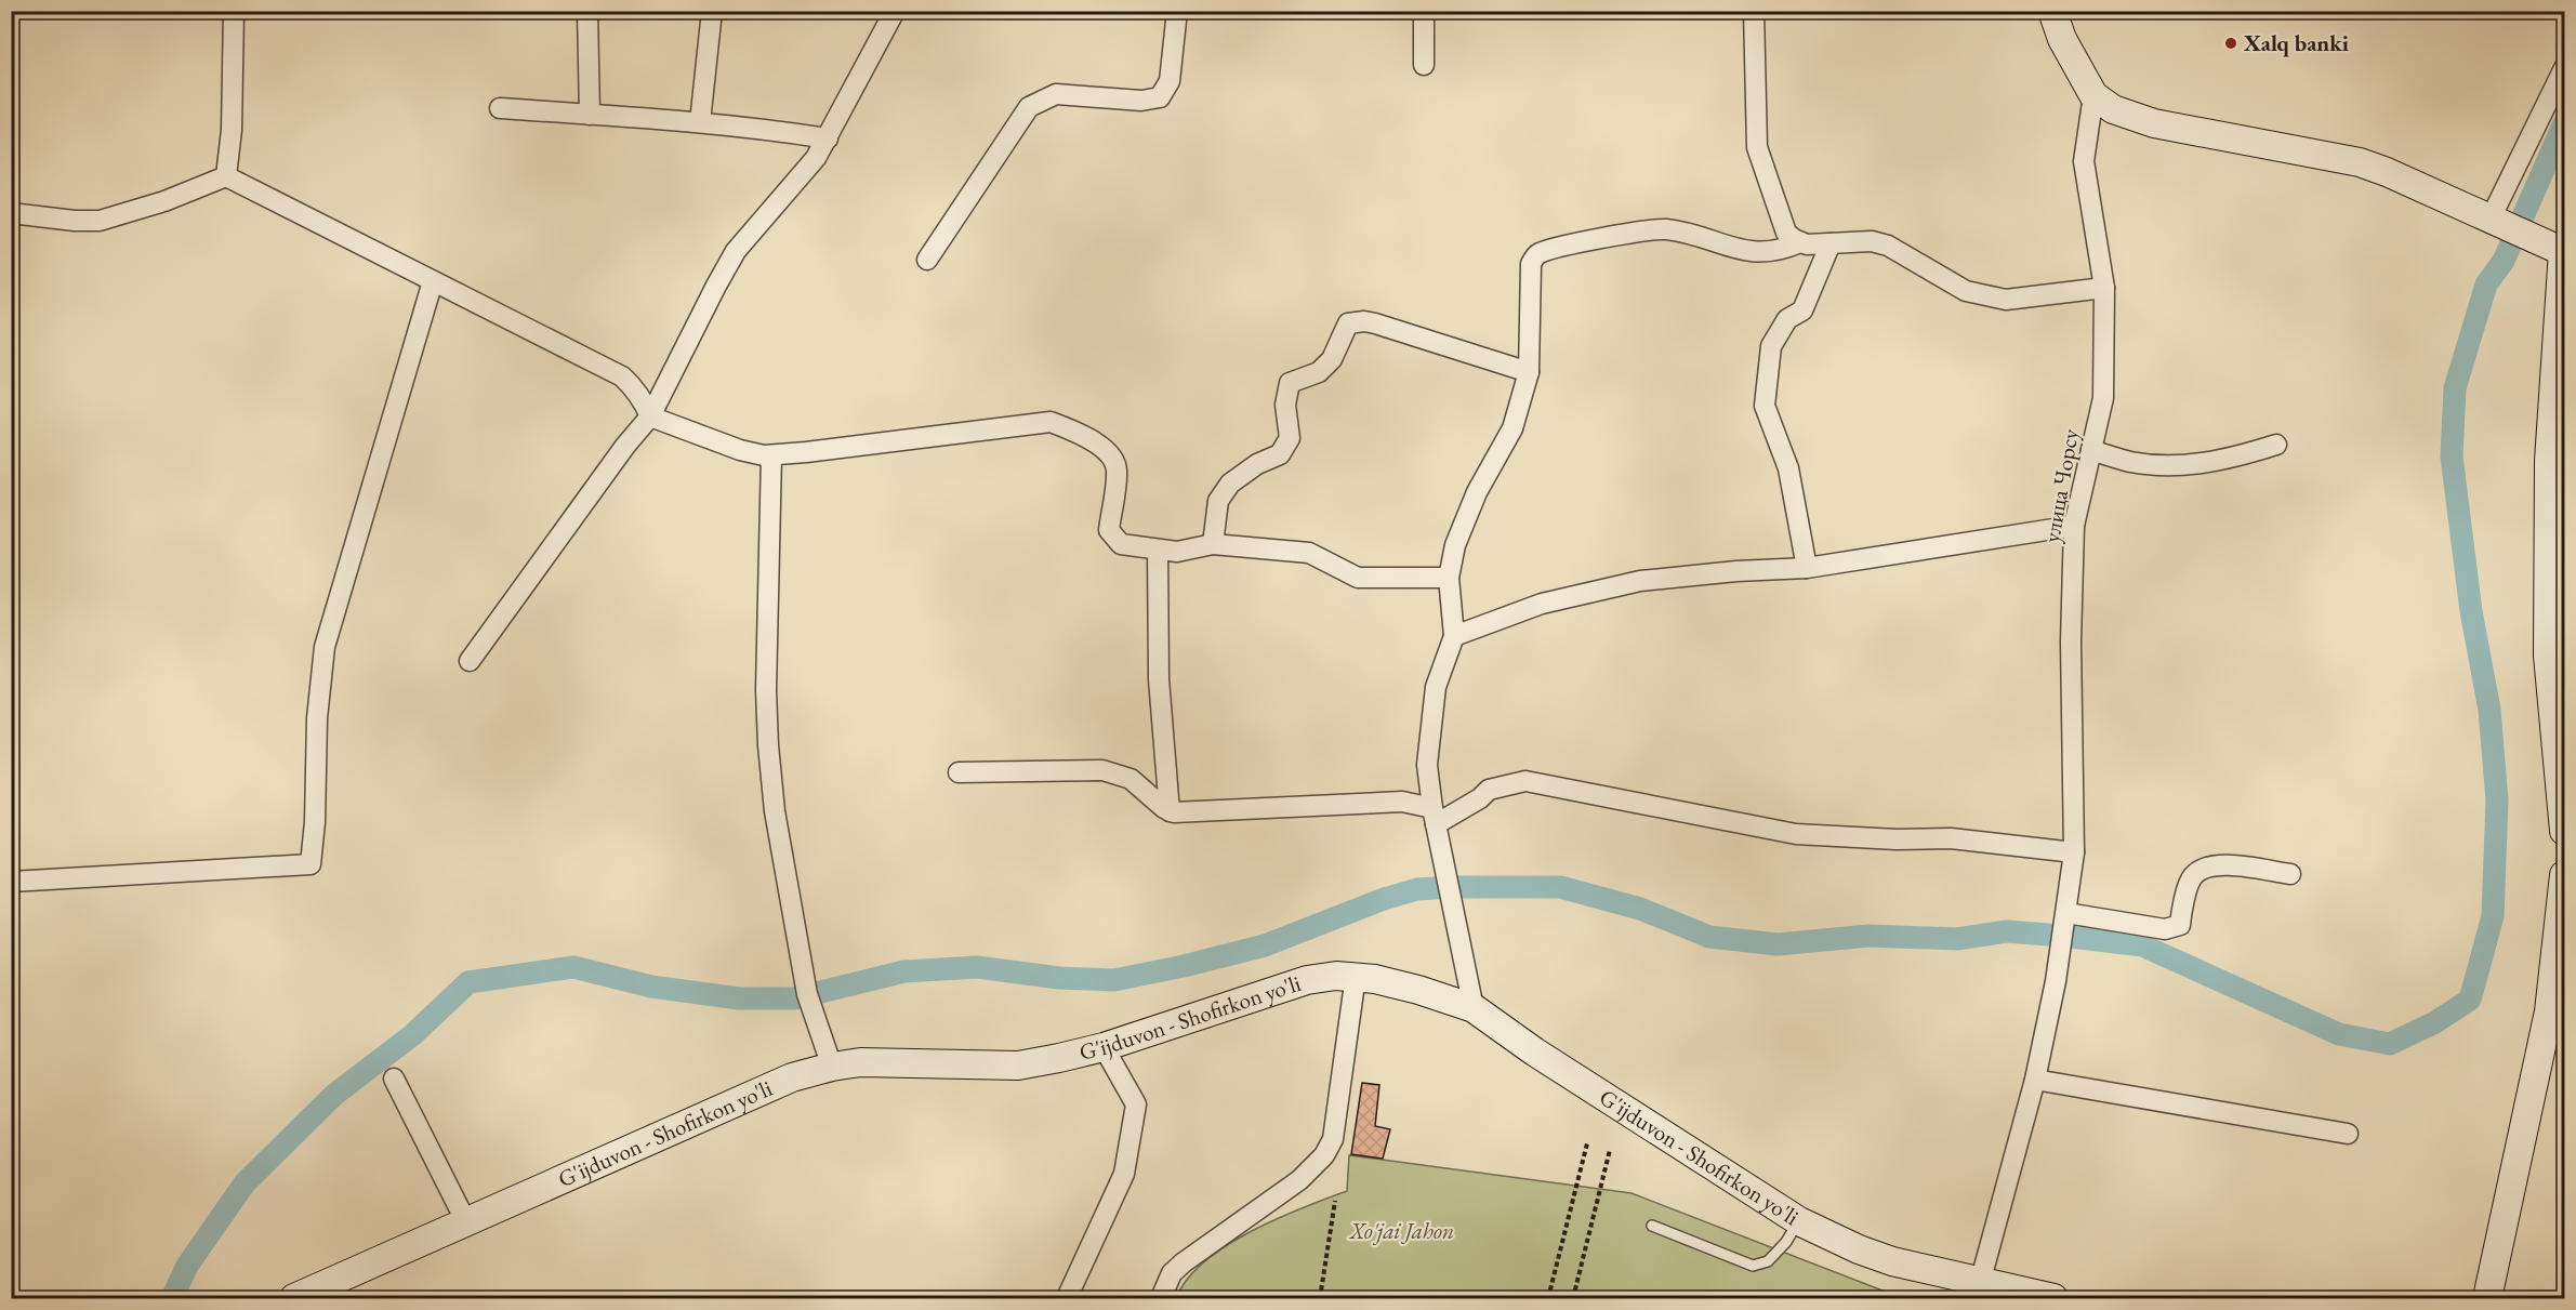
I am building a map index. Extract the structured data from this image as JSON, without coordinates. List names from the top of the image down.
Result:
{
  "streets": {
    "main road": ["G'ijduvon - Shofirkon yo'li"],
    "street": ["улица Чорсу"]
  },
  "crossings": [
    ["улица Чорсу", "G'ijduvon - Shofirkon yo'li"]
  ],
  "parks": ["Xo'jai Jahon"],
  "places": ["Xalq banki"]
}
